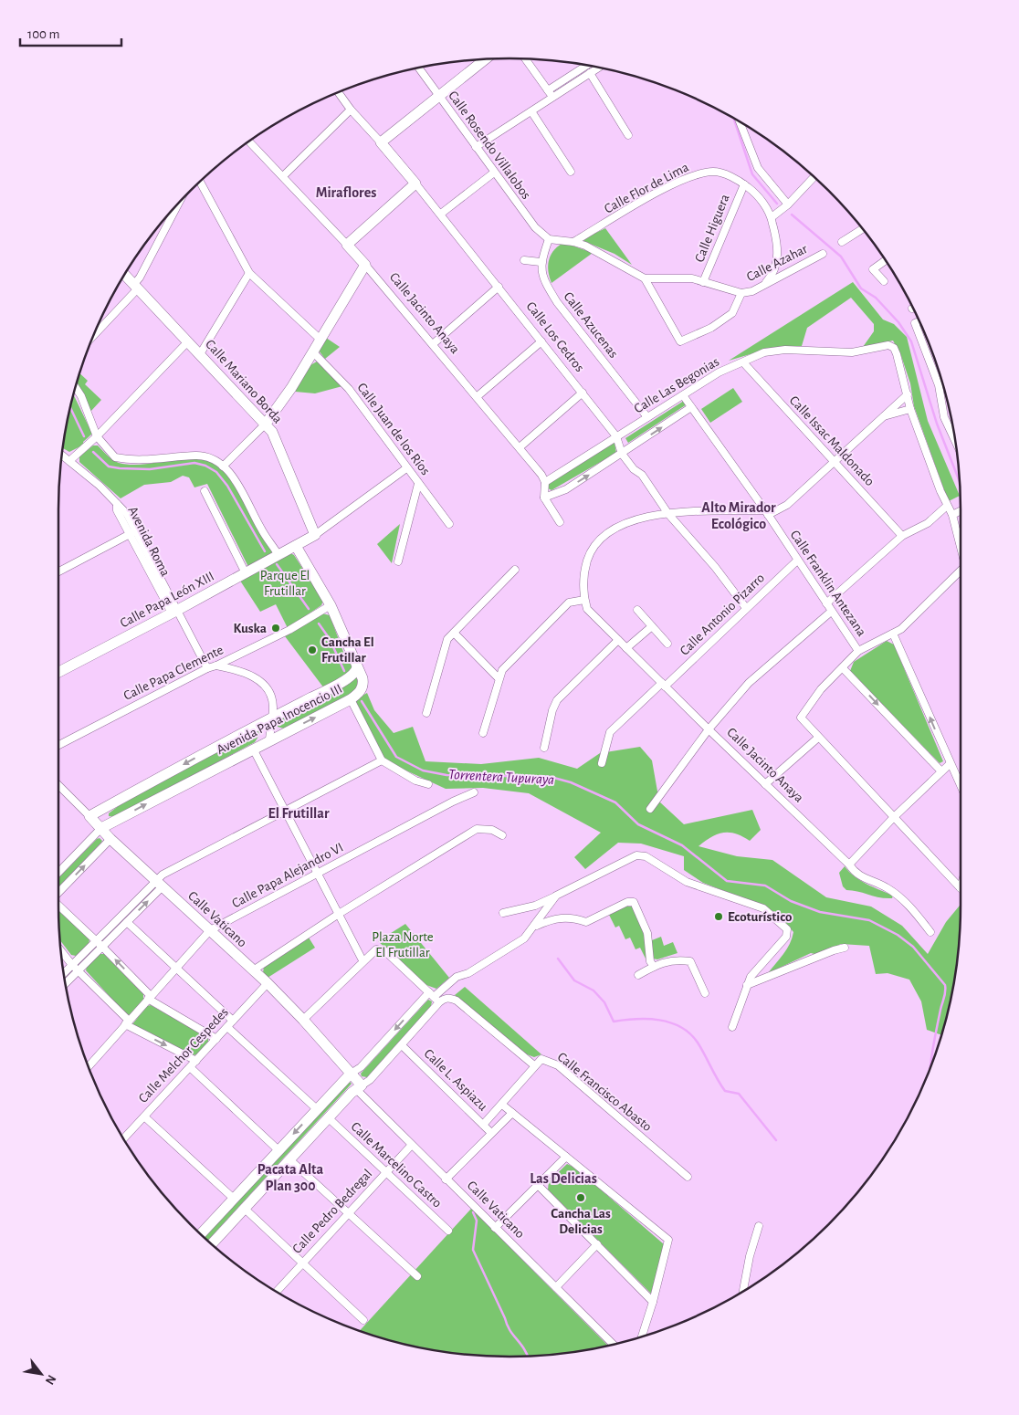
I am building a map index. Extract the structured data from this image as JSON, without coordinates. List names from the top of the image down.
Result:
{
  "streets": {
    "street": [
      "Calle Rosendo Villalobos",
      "Calle Flor de Lima",
      "Calle Higuera",
      "Calle Azahar",
      "Calle Jacinto Anaya",
      "Calle Azucenas",
      "Calle Los Cedros",
      "Calle Mariano Borda",
      "Calle Las Begonias",
      "Calle Juan de los Ríos",
      "Calle Issac Maldonado",
      "Avenida Roma",
      "Calle Franklin Antezana",
      "Calle Papa León XIII",
      "Calle Antonio Pizarro",
      "Calle Papa Clemente",
      "Avenida Papa Inocencio III",
      "Calle Papa Alejandro VI",
      "Calle Vaticano",
      "Calle Melchor Cespedes",
      "Calle L. Aspiazu",
      "Calle Francisco Abasto",
      "Calle Marcelino Castro",
      "Calle Pedro Bedregal"
    ]
  },
  "crossings": [
    ["Calle Flor de Lima", "Calle Higuera"],
    ["Calle Jacinto Anaya", "Calle Los Cedros"],
    ["Calle Jacinto Anaya", "Calle Las Begonias"],
    ["Calle Jacinto Anaya", "Calle Antonio Pizarro"],
    ["Calle Azucenas", "Calle Las Begonias"],
    ["Calle Los Cedros", "Calle Las Begonias"],
    ["Calle Los Cedros", "Calle Antonio Pizarro"],
    ["Calle Mariano Borda", "Calle Papa León XIII"],
    ["Calle Las Begonias", "Calle Issac Maldonado"],
    ["Calle Las Begonias", "Calle Franklin Antezana"],
    ["Avenida Roma", "Calle Papa León XIII"],
    ["Avenida Roma", "Calle Papa Clemente"],
    ["Calle Franklin Antezana", "Calle Antonio Pizarro"],
    ["Avenida Papa Inocencio III", "Calle Vaticano"],
    ["Calle Papa Alejandro VI", "Calle Vaticano"],
    ["Calle Vaticano", "Calle Melchor Cespedes"],
    ["Calle Vaticano", "Calle Pedro Bedregal"],
    ["Calle Marcelino Castro", "Calle Pedro Bedregal"]
  ],
  "districts": [
    "Miraflores",
    "Alto Mirador Ecológico",
    "El Frutillar",
    "Pacata Alta Plan 300",
    "Las Delicias"
  ],
  "water": ["Torrentera Tupuraya"],
  "parks": ["Parque El Frutillar", "Plaza Norte El Frutillar"],
  "places": [
    "Kuska",
    "Cancha El Frutillar",
    "Ecoturístico",
    "Cancha Las Delicias"
  ],
  "scale_bar": "100 m",
  "north": "bottom right"
}
